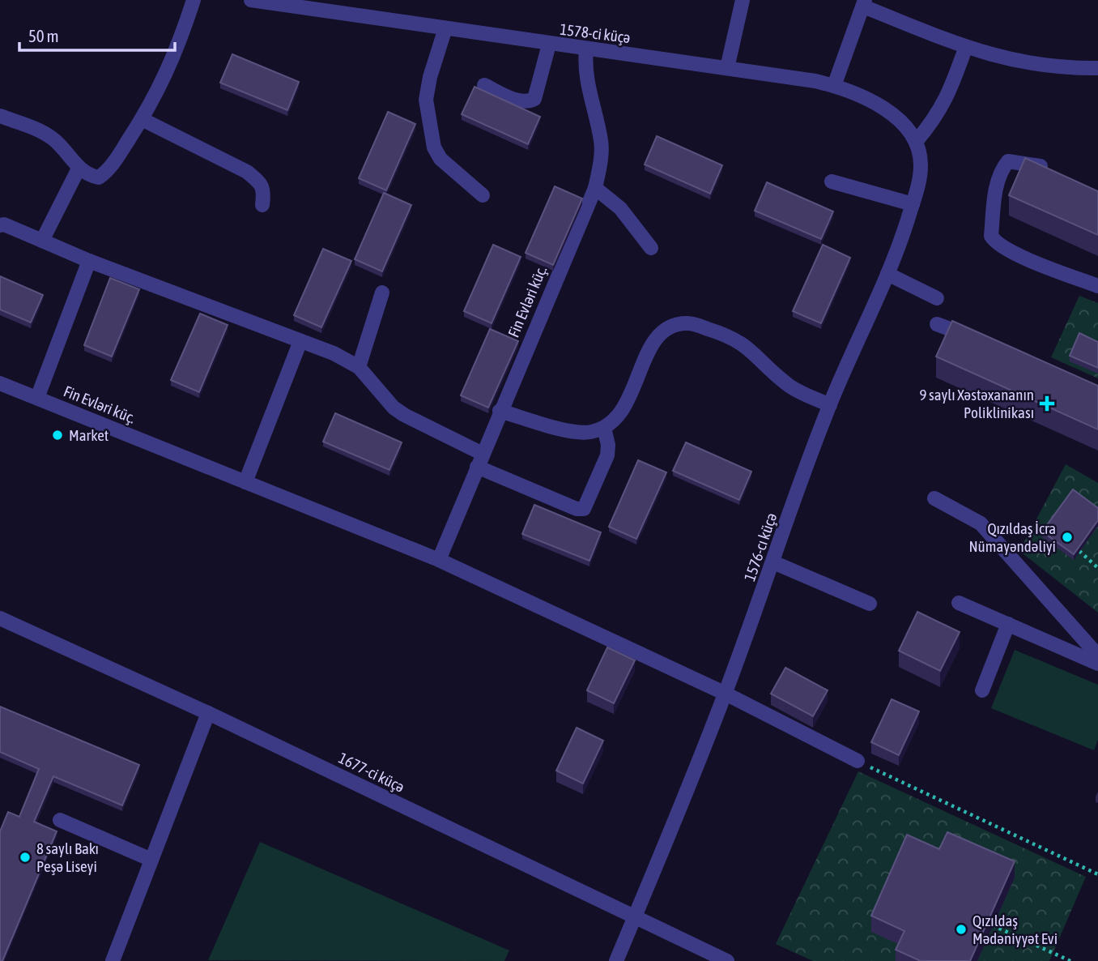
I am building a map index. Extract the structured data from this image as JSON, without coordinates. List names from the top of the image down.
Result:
{
  "streets": {
    "street": [
      "1578-ci küçə",
      "Fin Evləri küç.",
      "1576-cı küçə",
      "1677-ci küçə"
    ]
  },
  "crossings": [
    ["1578-ci küçə", "Fin Evləri küç."],
    ["1578-ci küçə", "1576-cı küçə"],
    ["Fin Evləri küç.", "1576-cı küçə"],
    ["1576-cı küçə", "1677-ci küçə"]
  ],
  "places": {
    "health": ["9 saylı Xəstəxananın Poliklinikası"],
    "other": [
      "Market",
      "Qızıldaş İcra Nümayəndəliyi",
      "8 saylı Bakı Peşə Liseyi",
      "Qızıldaş Mədəniyyət Evi"
    ]
  },
  "scale_bar": "50 m"
}
